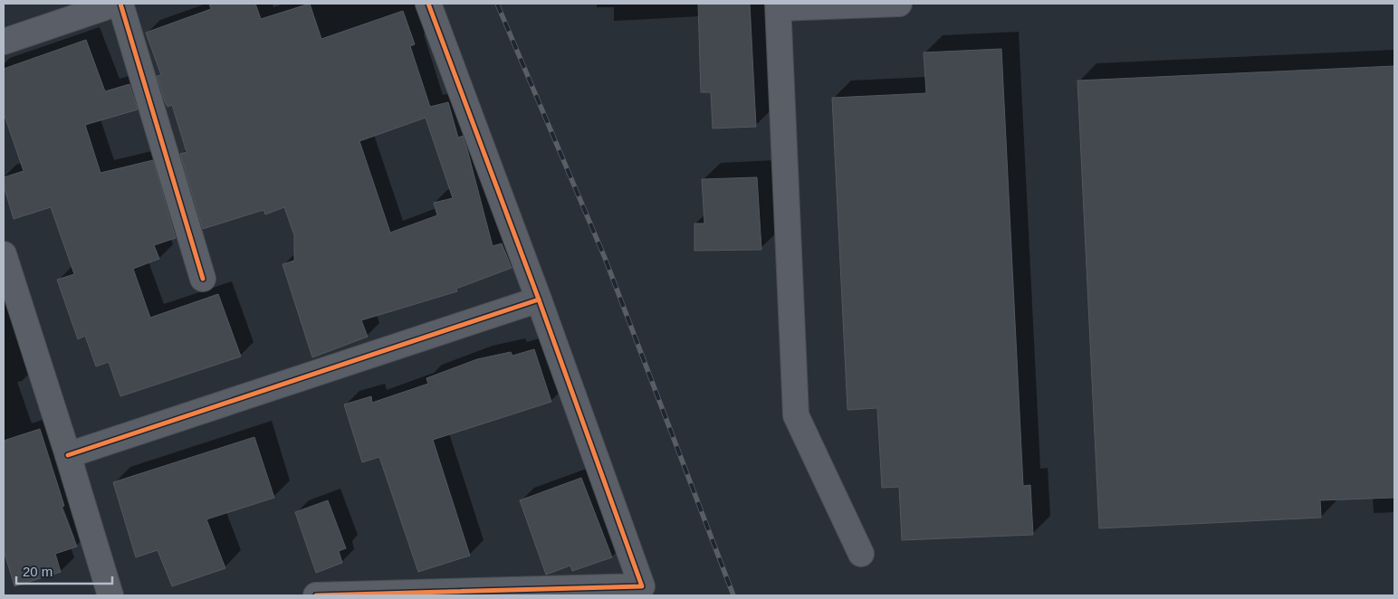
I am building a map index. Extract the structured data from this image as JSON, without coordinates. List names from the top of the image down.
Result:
{
  "scale_bar": "20 m"
}
